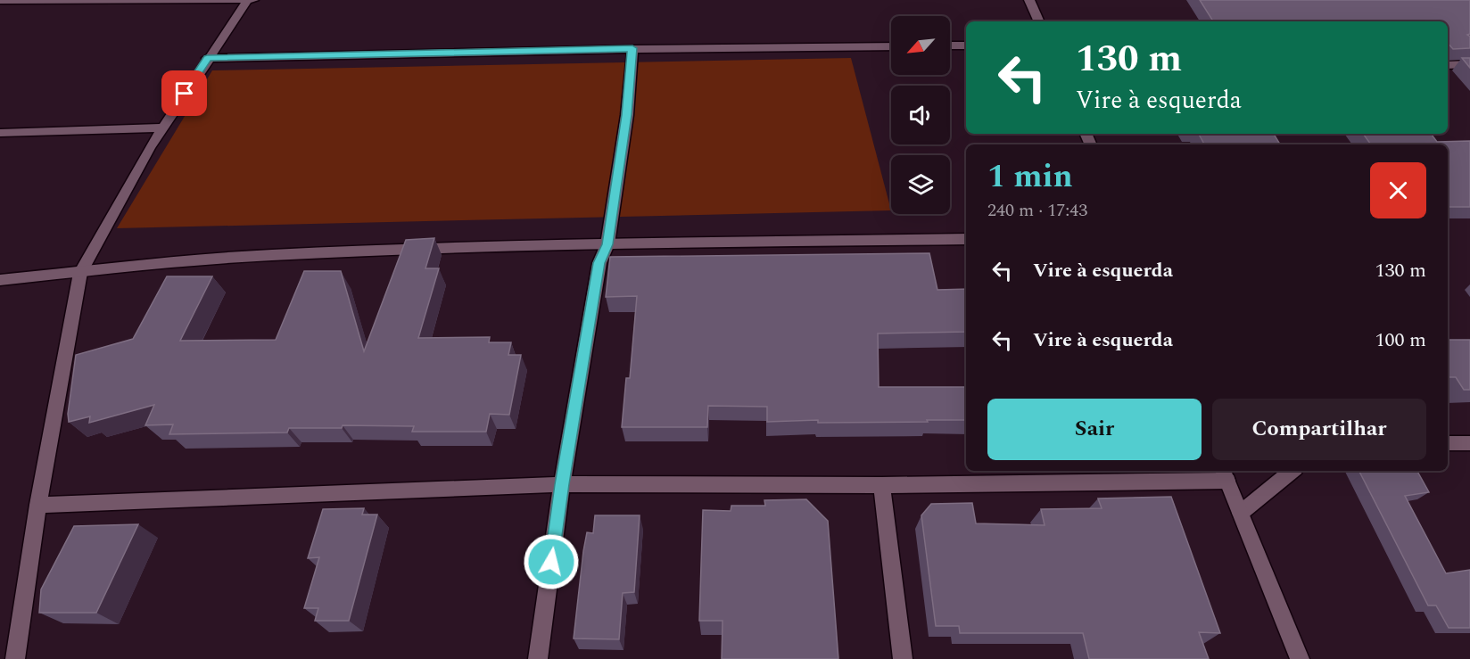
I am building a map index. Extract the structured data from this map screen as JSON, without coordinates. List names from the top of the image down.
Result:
{
  "north": "bottom left",
  "page": {
    "turn": ["130 m", "Vire à esquerda"],
    "heading": ["1 min", "240 m · 17:43"],
    "list": [
      {
        "name": "Vire à esquerda",
        "value": "130 m"
      },
      {
        "name": "Vire à esquerda",
        "value": "100 m"
      }
    ],
    "buttons": ["Sair", "Compartilhar"]
  }
}
